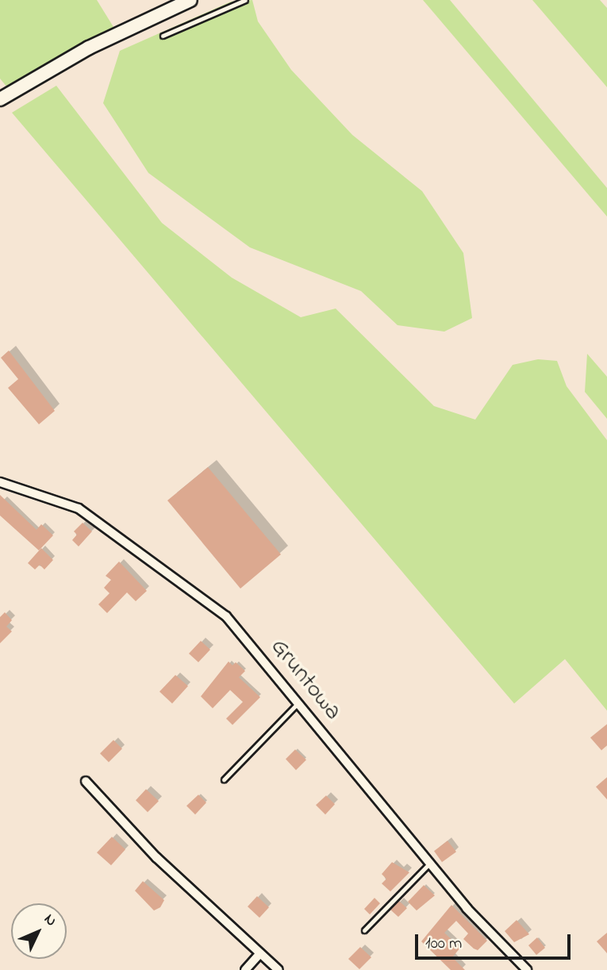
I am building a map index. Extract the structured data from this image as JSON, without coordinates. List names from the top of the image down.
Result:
{
  "streets": {
    "street": ["Gruntowa"]
  },
  "scale_bar": "100 m",
  "north": "top right"
}
